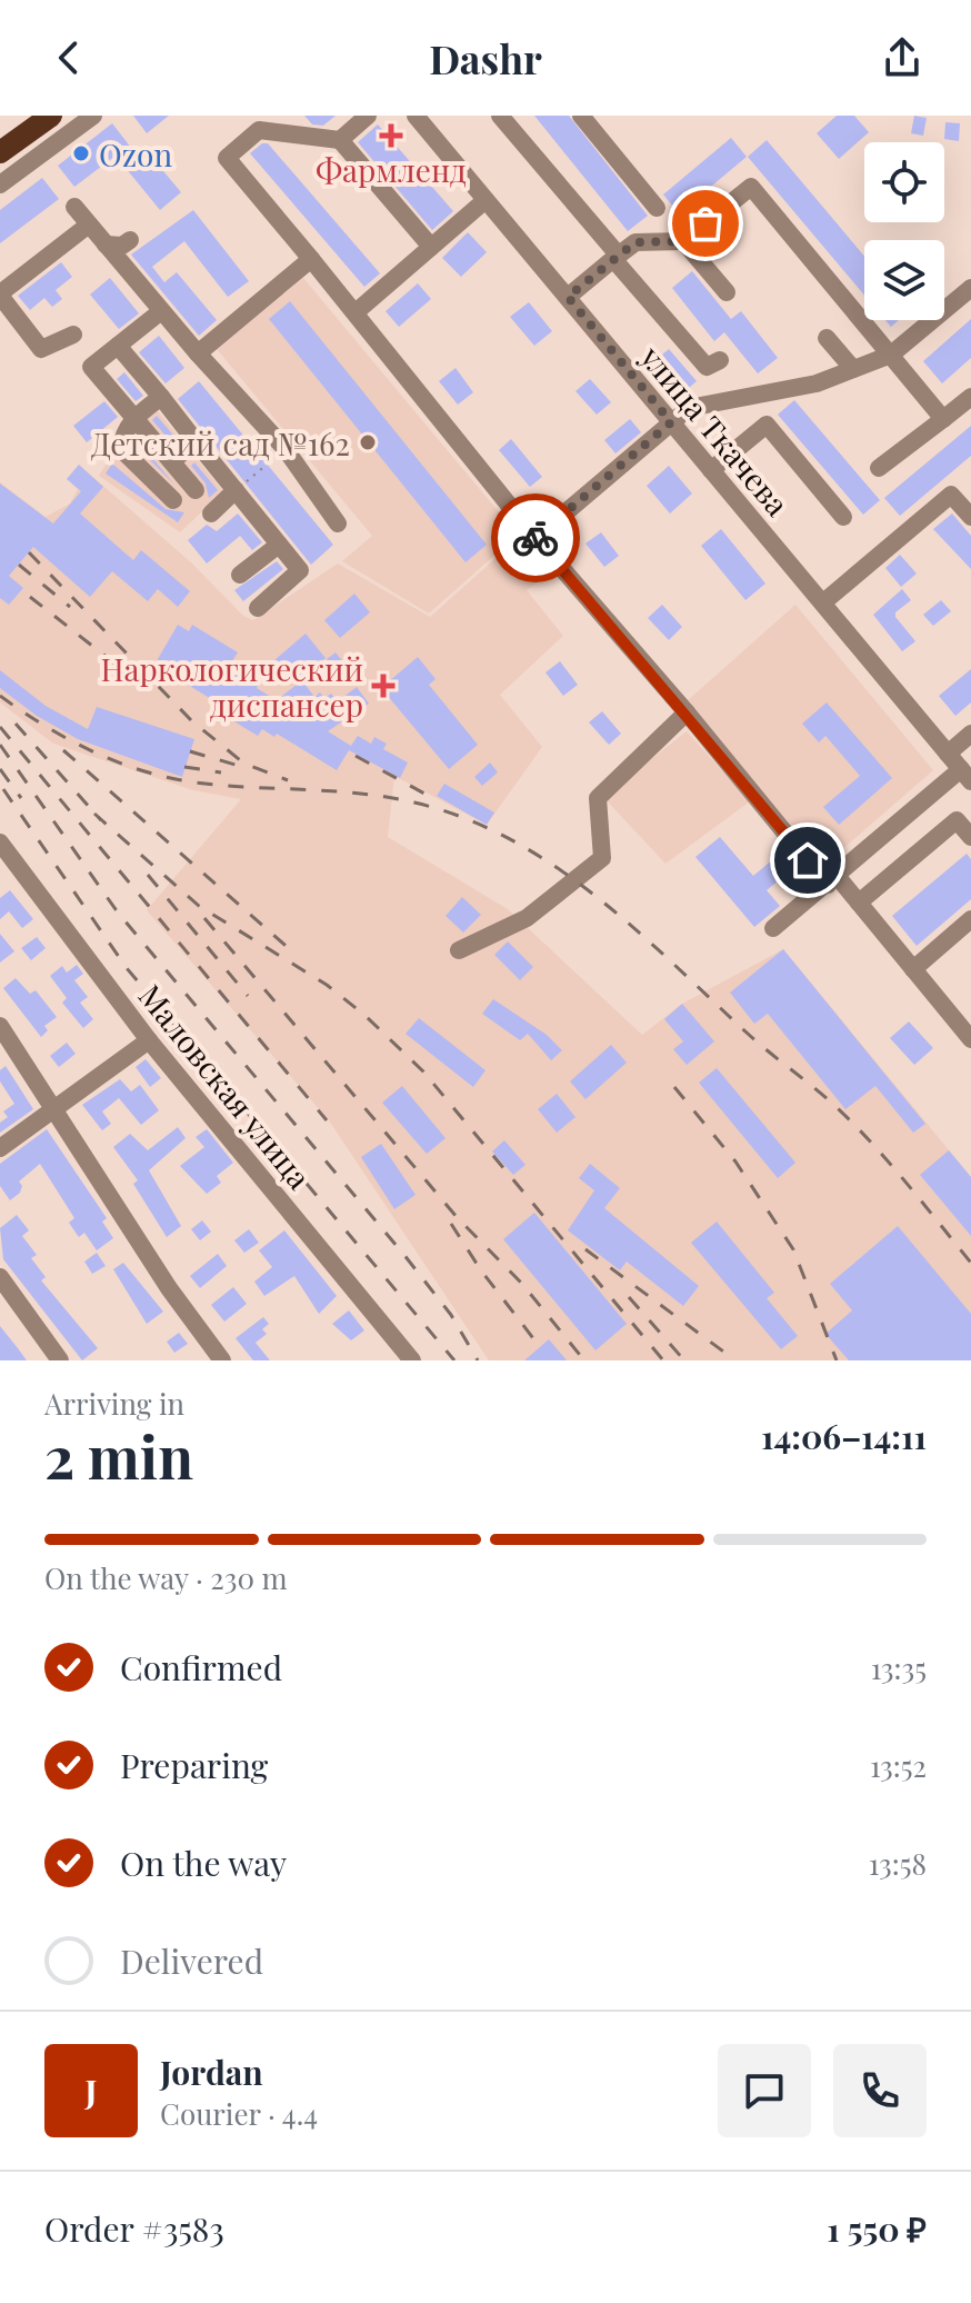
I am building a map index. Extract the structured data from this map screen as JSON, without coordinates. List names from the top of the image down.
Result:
{
  "streets": {
    "street": ["улица Ткачева", "Маловская улица"]
  },
  "places": {
    "health": ["Фармленд", "Наркологический диспансер"],
    "other": ["Ozon", "Детский сад №162"]
  },
  "page": {
    "header": "Dashr",
    "heading": ["2 min", "Arriving in", "14:06–14:11"],
    "panel": [
      "Jordan",
      "Courier · 4.4",
      "Order #3583",
      "1 550 ₽"
    ],
    "bar": "On the way · 230 m",
    "list": [
      ["Confirmed", "13:35"],
      ["Preparing", "13:52"],
      ["On the way", "13:58"],
      "Delivered"
    ],
    "round": "J"
  }
}
